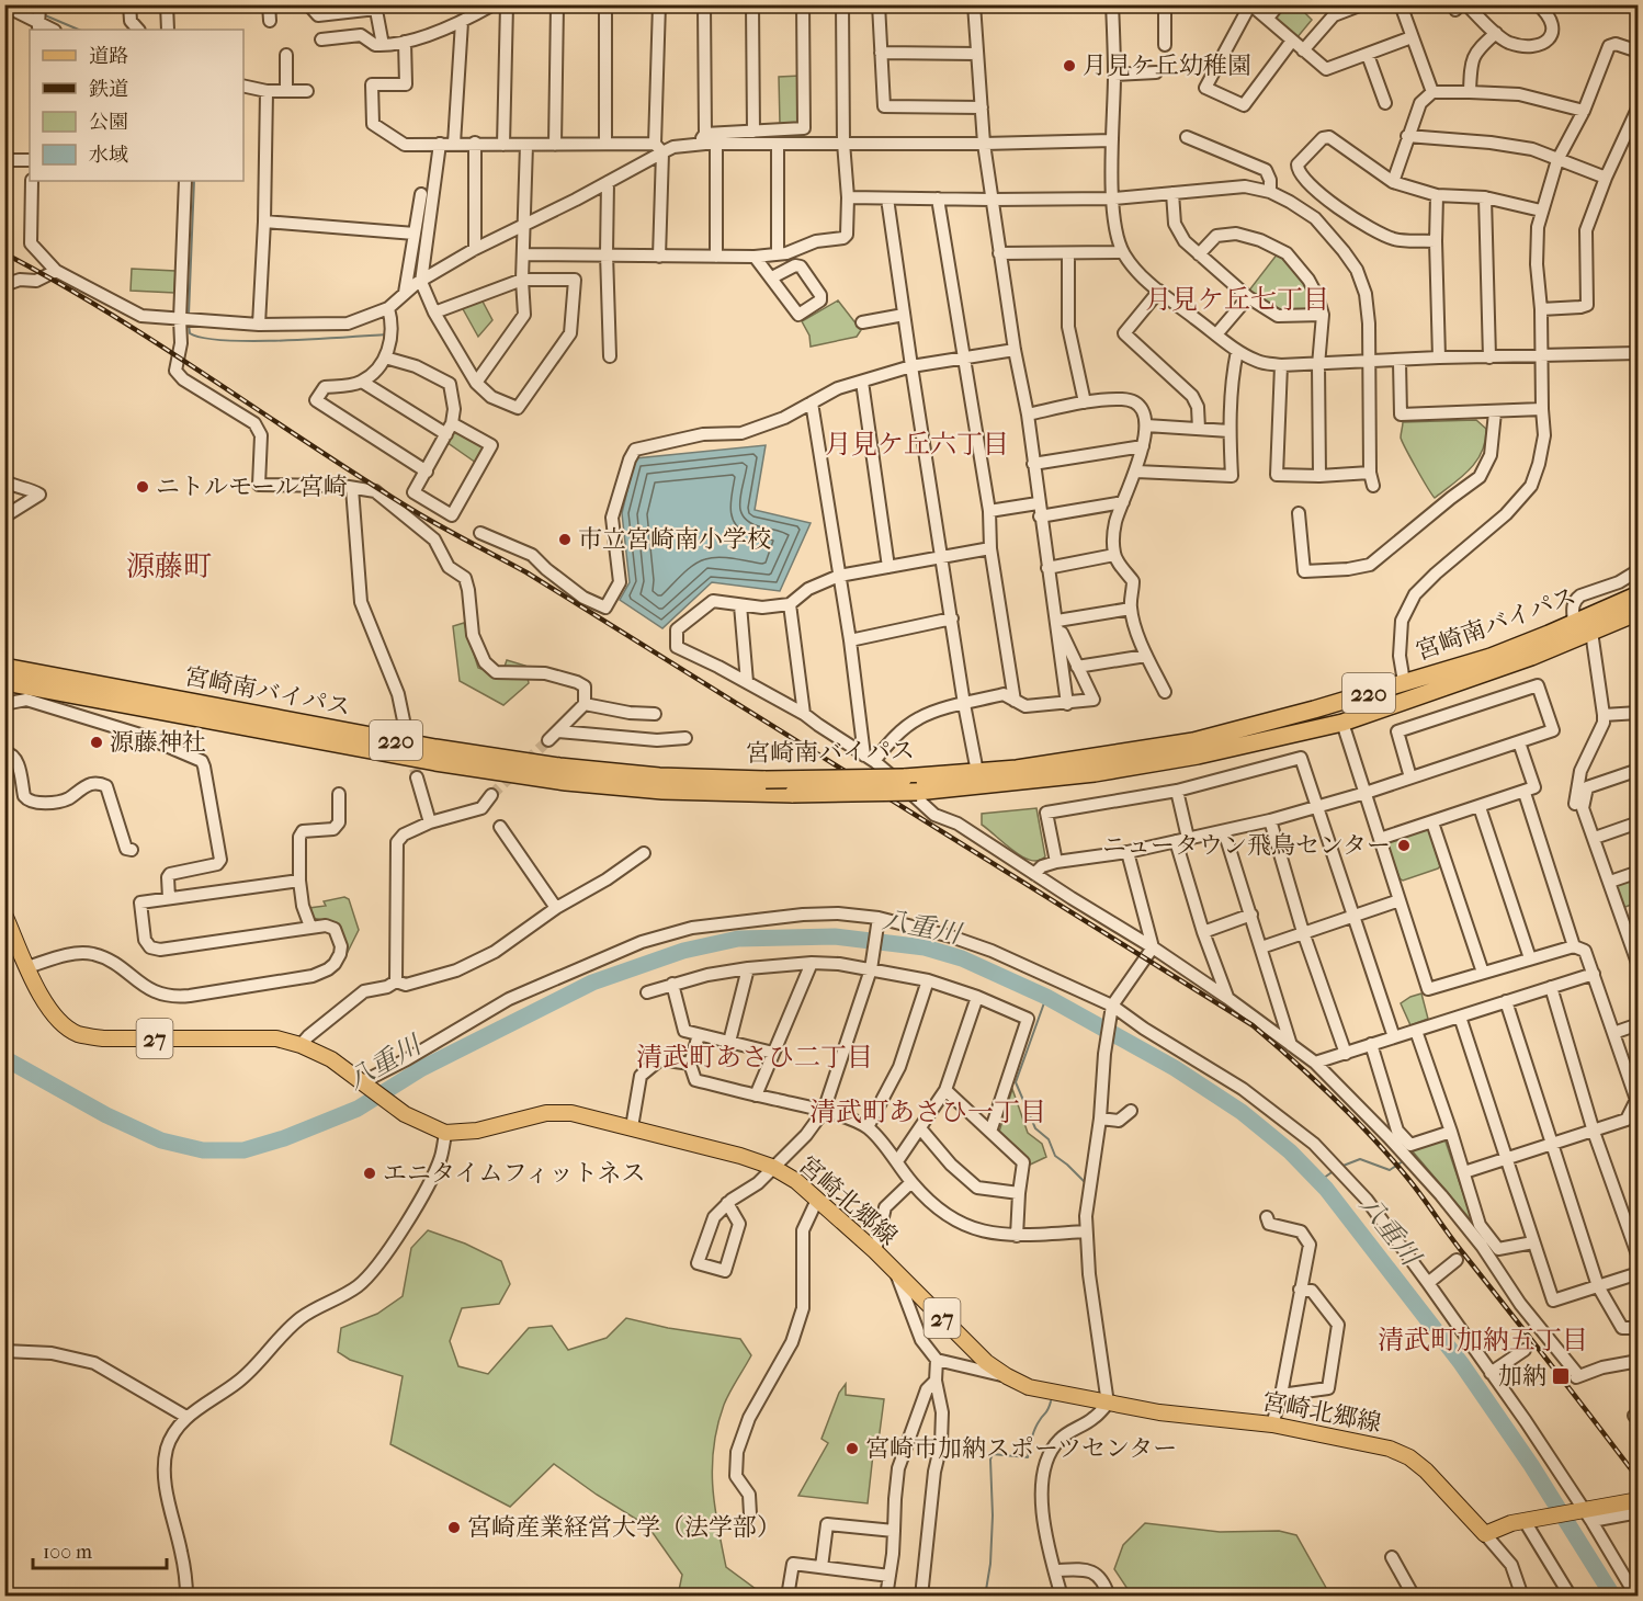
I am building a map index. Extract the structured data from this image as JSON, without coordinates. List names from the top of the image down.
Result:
{
  "streets": {
    "highway": ["宮崎南バイパス", "220"],
    "main road": ["27", "宮崎北郷線"]
  },
  "crossings": [
    ["27", "宮崎北郷線"]
  ],
  "districts": [
    "月見ケ丘七丁目",
    "月見ケ丘六丁目",
    "源藤町",
    "清武町あさひ二丁目",
    "清武町あさひ一丁目",
    "清武町加納五丁目"
  ],
  "water": ["八重川"],
  "places": {
    "other": [
      "月見ケ丘幼稚園",
      "ニトルモール宮崎",
      "市立宮崎南小学校",
      "源藤神社",
      "ニュータウン飛鳥センター",
      "エニタイムフィットネス",
      "宮崎市加納スポーツセンター",
      "宮崎産業経営大学（法学部）"
    ],
    "transit": ["加納"]
  },
  "legend": [
    "道路",
    "鉄道",
    "公園",
    "水域"
  ],
  "scale_bar": "100 m"
}
